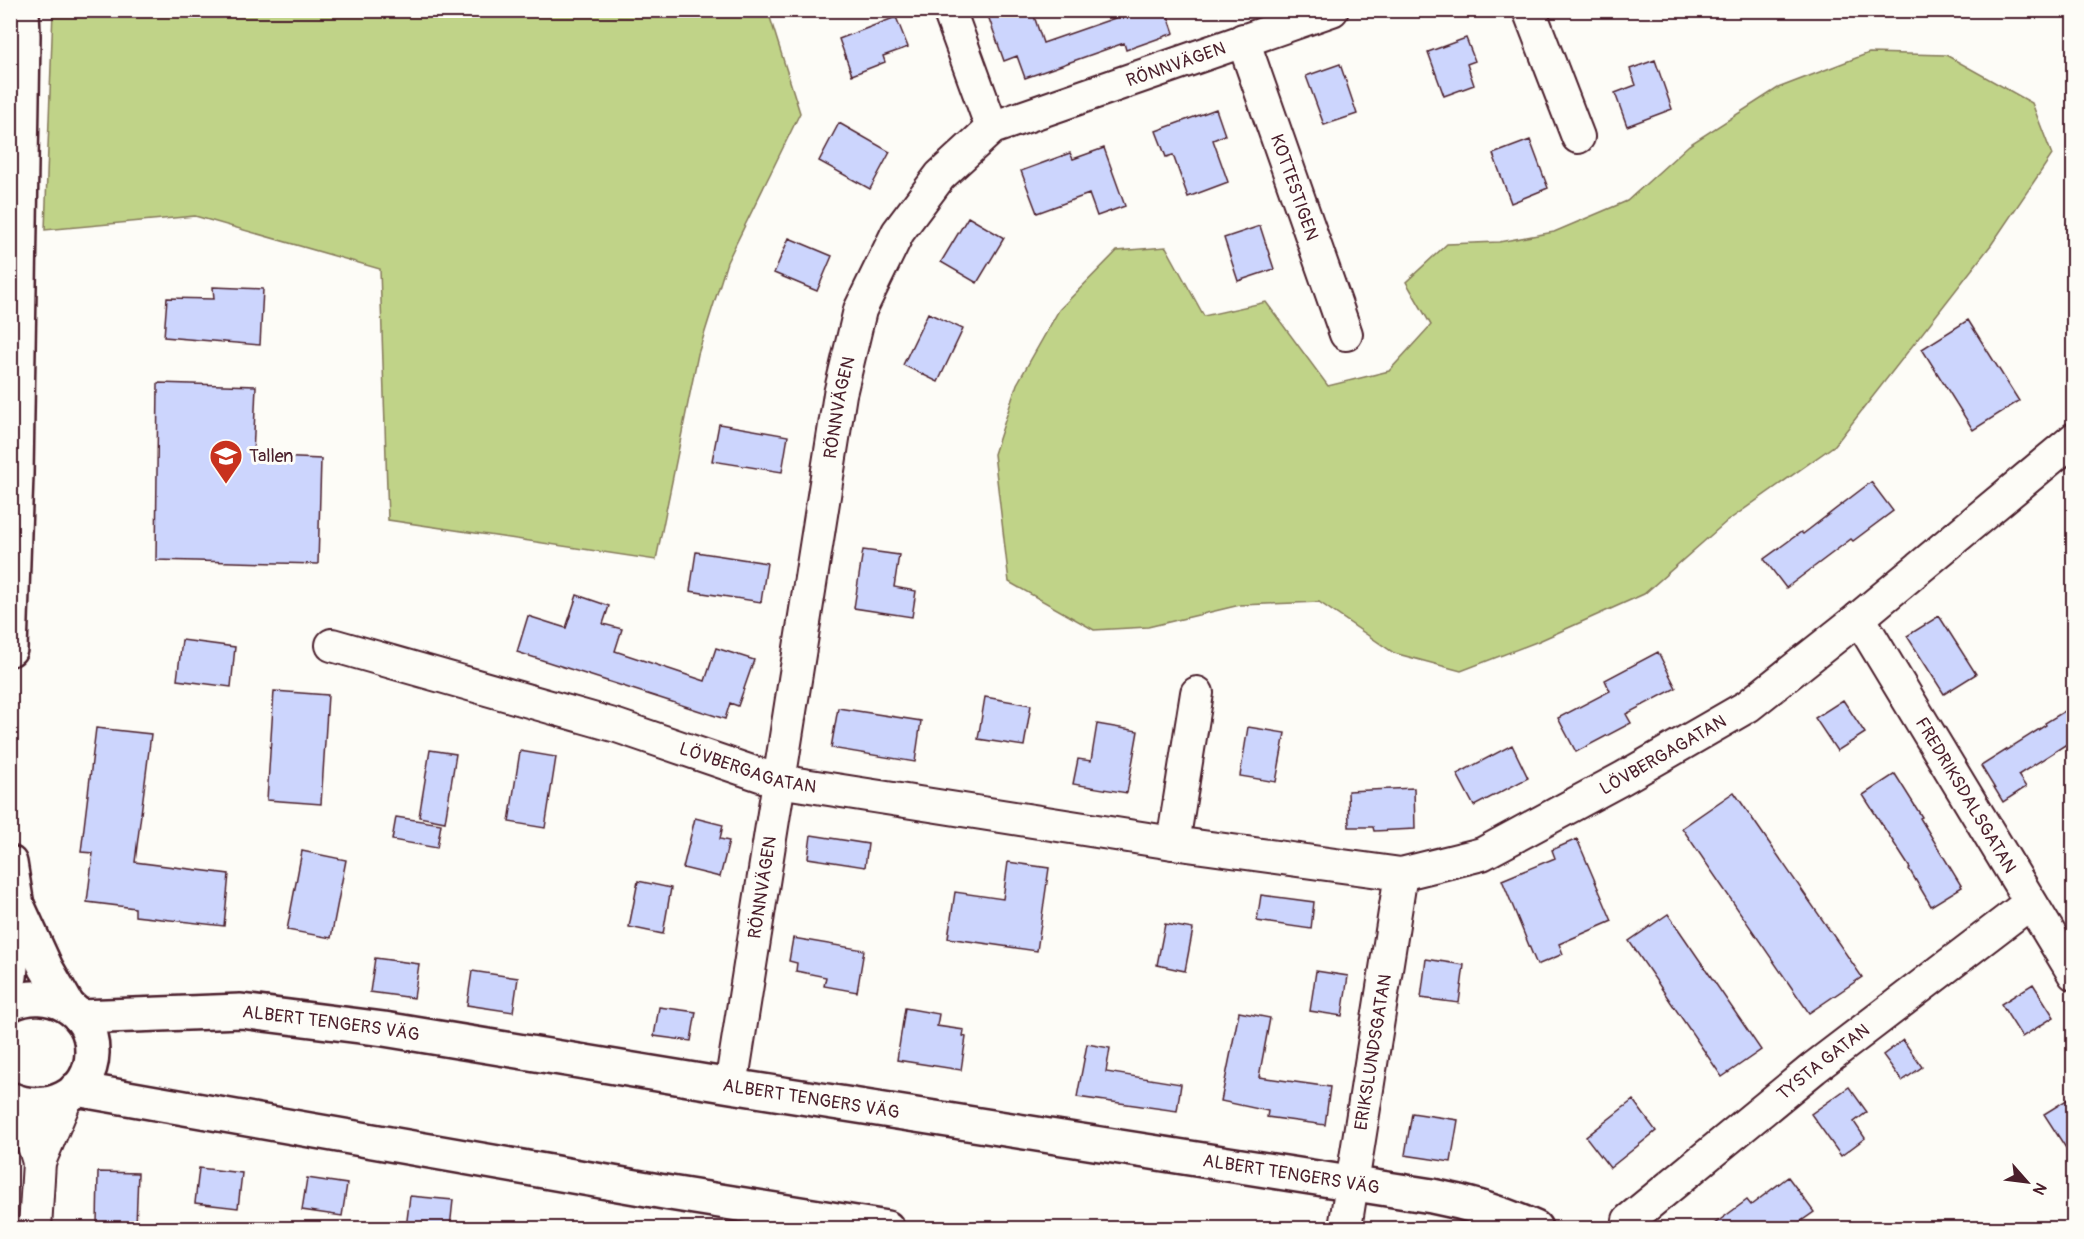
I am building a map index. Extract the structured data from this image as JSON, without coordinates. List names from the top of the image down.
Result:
{
  "streets": {
    "main road": ["ALBERT TENGERS VÄG"],
    "street": [
      "RÖNNVÄGEN",
      "KOTTESTIGEN",
      "LÖVBERGAGATAN",
      "FREDRIKSDALSGATAN",
      "ERIKSLUNDSGATAN",
      "TYSTA GATAN"
    ]
  },
  "crossings": [
    ["RÖNNVÄGEN", "KOTTESTIGEN"],
    ["RÖNNVÄGEN", "LÖVBERGAGATAN"],
    ["RÖNNVÄGEN", "ALBERT TENGERS VÄG"],
    ["LÖVBERGAGATAN", "FREDRIKSDALSGATAN"],
    ["LÖVBERGAGATAN", "ERIKSLUNDSGATAN"],
    ["FREDRIKSDALSGATAN", "TYSTA GATAN"],
    ["ALBERT TENGERS VÄG", "ERIKSLUNDSGATAN"]
  ],
  "places": {
    "school or university": ["Tallen"]
  },
  "north": "bottom right"
}
